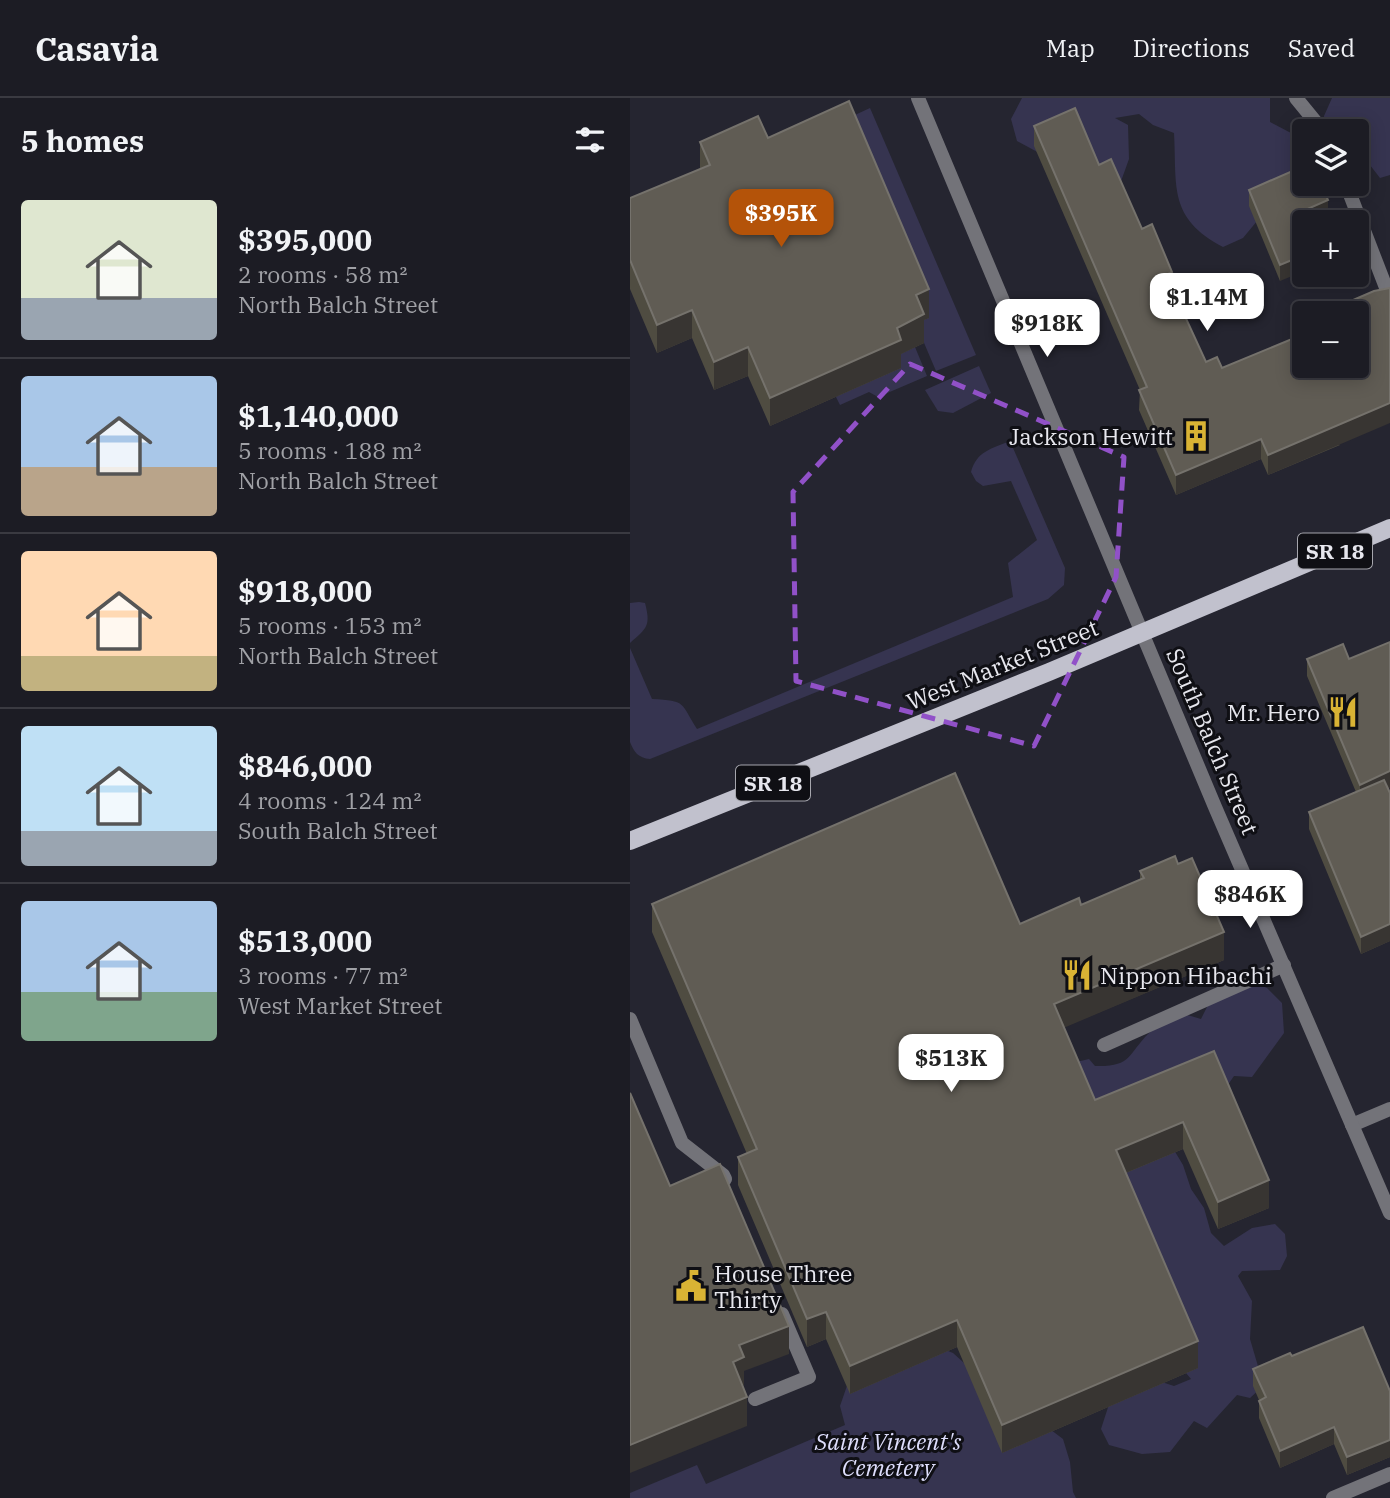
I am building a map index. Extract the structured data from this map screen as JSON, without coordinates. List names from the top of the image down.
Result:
{
  "streets": {
    "main road": ["SR 18", "West Market Street"],
    "street": ["South Balch Street"]
  },
  "crossings": [
    ["West Market Street", "South Balch Street"]
  ],
  "parks": ["Saint Vincent's Cemetery"],
  "places": {
    "building": ["Jackson Hewitt"],
    "restaurant": ["Mr. Hero", "Nippon Hibachi"],
    "public building": ["House Three Thirty"]
  },
  "page": {
    "header": "Casavia",
    "nav": ["Map", "Directions", "Saved"],
    "heading": "5 homes",
    "map_buttons": ["+", "−"],
    "list": [
      {
        "name": "$395,000",
        "note": "2 rooms · 58 m² · North Balch Street"
      },
      {
        "name": "$1,140,000",
        "note": "5 rooms · 188 m² · North Balch Street"
      },
      {
        "name": "$918,000",
        "note": "5 rooms · 153 m² · North Balch Street"
      },
      {
        "name": "$846,000",
        "note": "4 rooms · 124 m² · South Balch Street"
      },
      {
        "name": "$513,000",
        "note": "3 rooms · 77 m² · West Market Street"
      }
    ],
    "price": [
      "$395K",
      "$1.14M",
      "$918K",
      "$846K",
      "$513K"
    ]
  }
}
